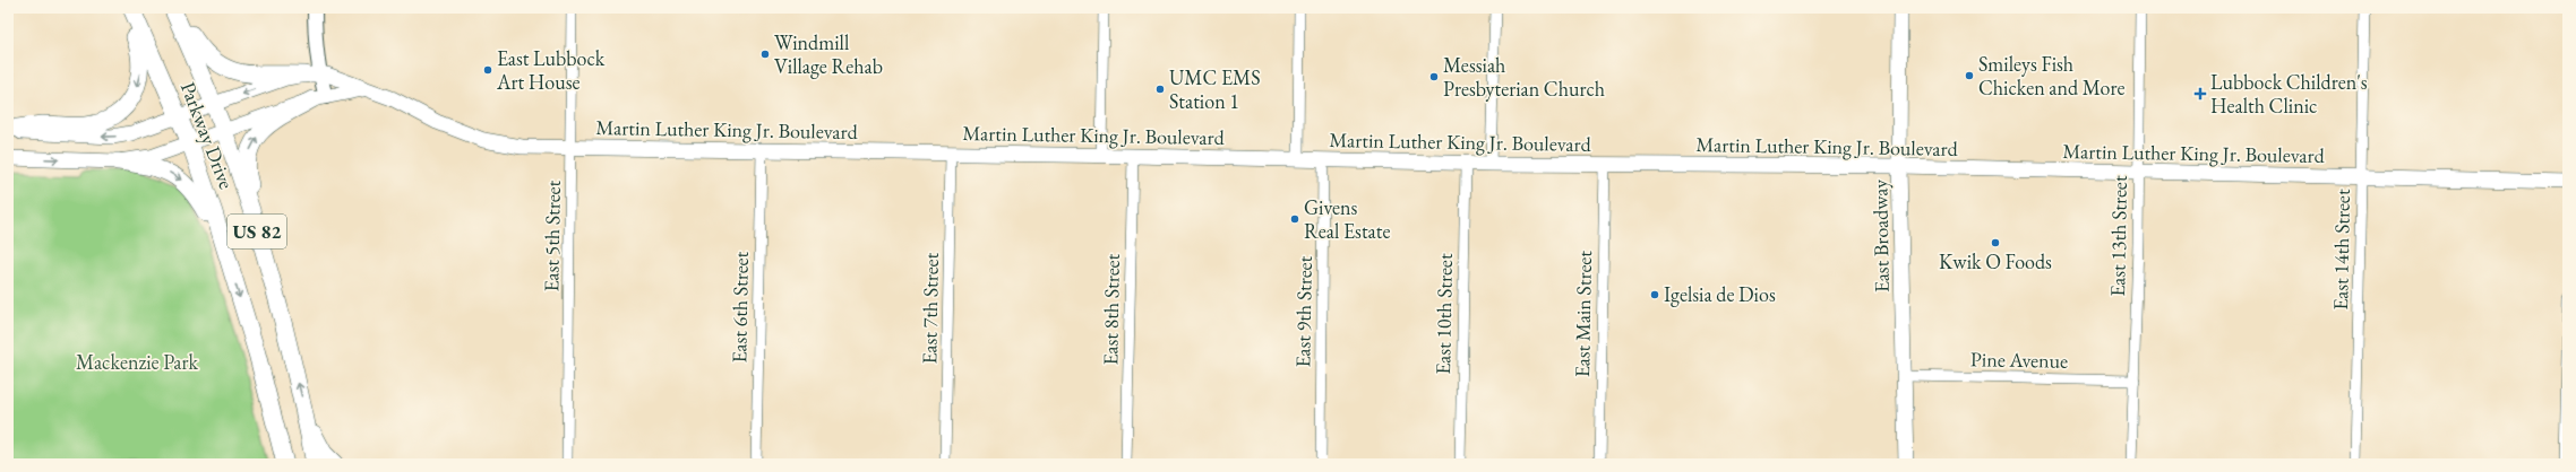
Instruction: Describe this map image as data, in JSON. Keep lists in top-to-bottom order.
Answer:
{
  "streets": {
    "highway": ["Parkway Drive", "US 82"],
    "main road": ["Martin Luther King Jr. Boulevard", "East Broadway"],
    "street": [
      "East 5th Street",
      "East 13th Street",
      "East 14th Street",
      "East 6th Street",
      "East 7th Street",
      "East 8th Street",
      "East 9th Street",
      "East 10th Street",
      "East Main Street",
      "Pine Avenue"
    ]
  },
  "crossings": [
    ["Martin Luther King Jr. Boulevard", "Parkway Drive"],
    ["Martin Luther King Jr. Boulevard", "East 5th Street"],
    ["Martin Luther King Jr. Boulevard", "East Broadway"],
    ["Martin Luther King Jr. Boulevard", "East 13th Street"],
    ["Martin Luther King Jr. Boulevard", "East 14th Street"],
    ["Martin Luther King Jr. Boulevard", "East 6th Street"],
    ["Martin Luther King Jr. Boulevard", "East 7th Street"],
    ["Martin Luther King Jr. Boulevard", "East 8th Street"],
    ["Martin Luther King Jr. Boulevard", "East 9th Street"],
    ["Martin Luther King Jr. Boulevard", "East 10th Street"],
    ["Martin Luther King Jr. Boulevard", "East Main Street"],
    ["East Broadway", "Pine Avenue"],
    ["East 13th Street", "Pine Avenue"]
  ],
  "parks": ["Mackenzie Park"],
  "places": {
    "other": [
      "Windmill Village Rehab",
      "East Lubbock Art House",
      "Smileys Fish Chicken and More",
      "Messiah Presbyterian Church",
      "UMC EMS Station 1",
      "Givens Real Estate",
      "Kwik O Foods",
      "Igelsia de Dios"
    ],
    "health": ["Lubbock Children's Health Clinic"]
  }
}
